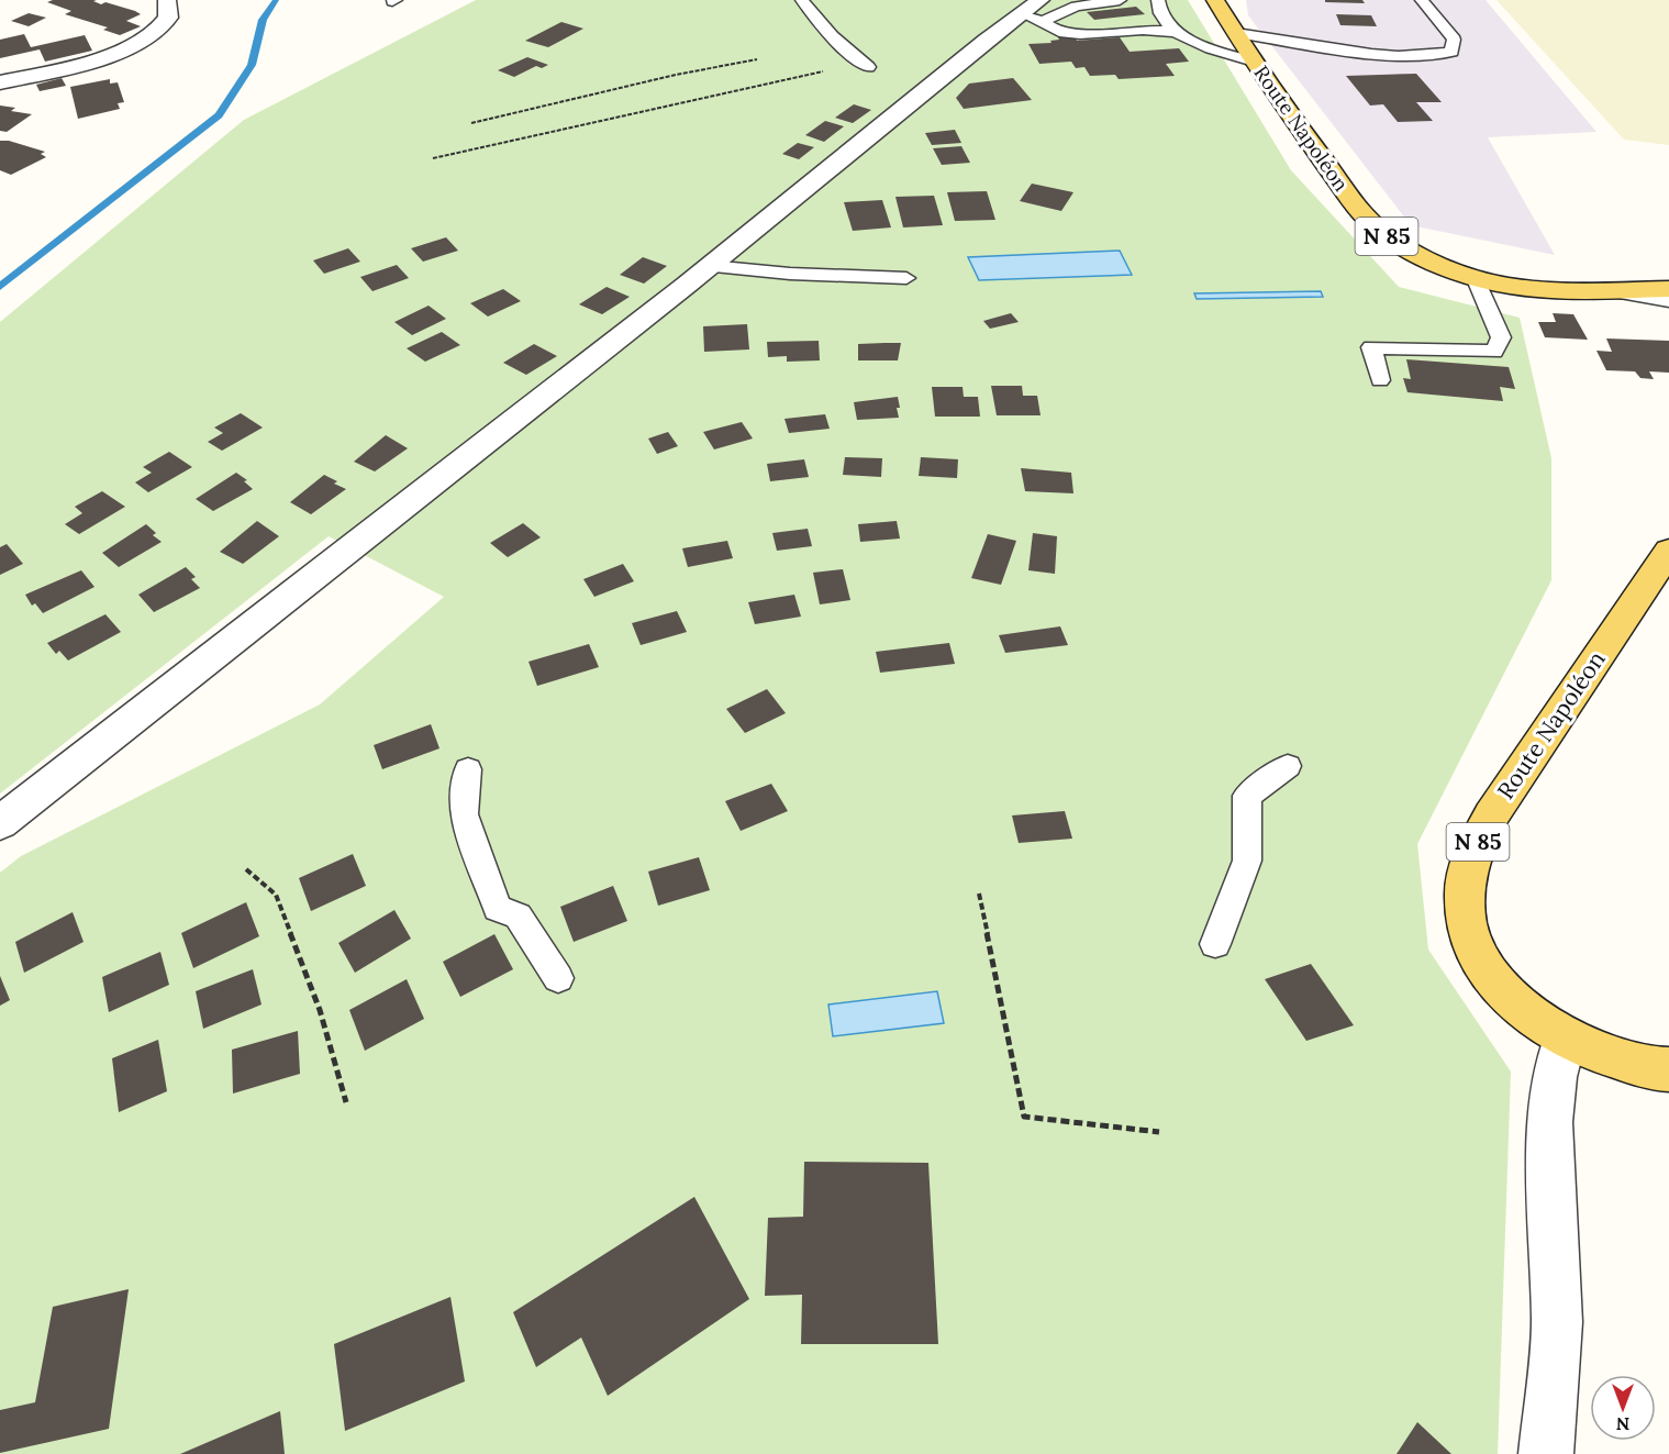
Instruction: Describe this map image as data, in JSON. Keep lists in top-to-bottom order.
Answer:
{
  "streets": {
    "main road": ["Route Napoléon", "N 85"]
  },
  "north": "bottom"
}
